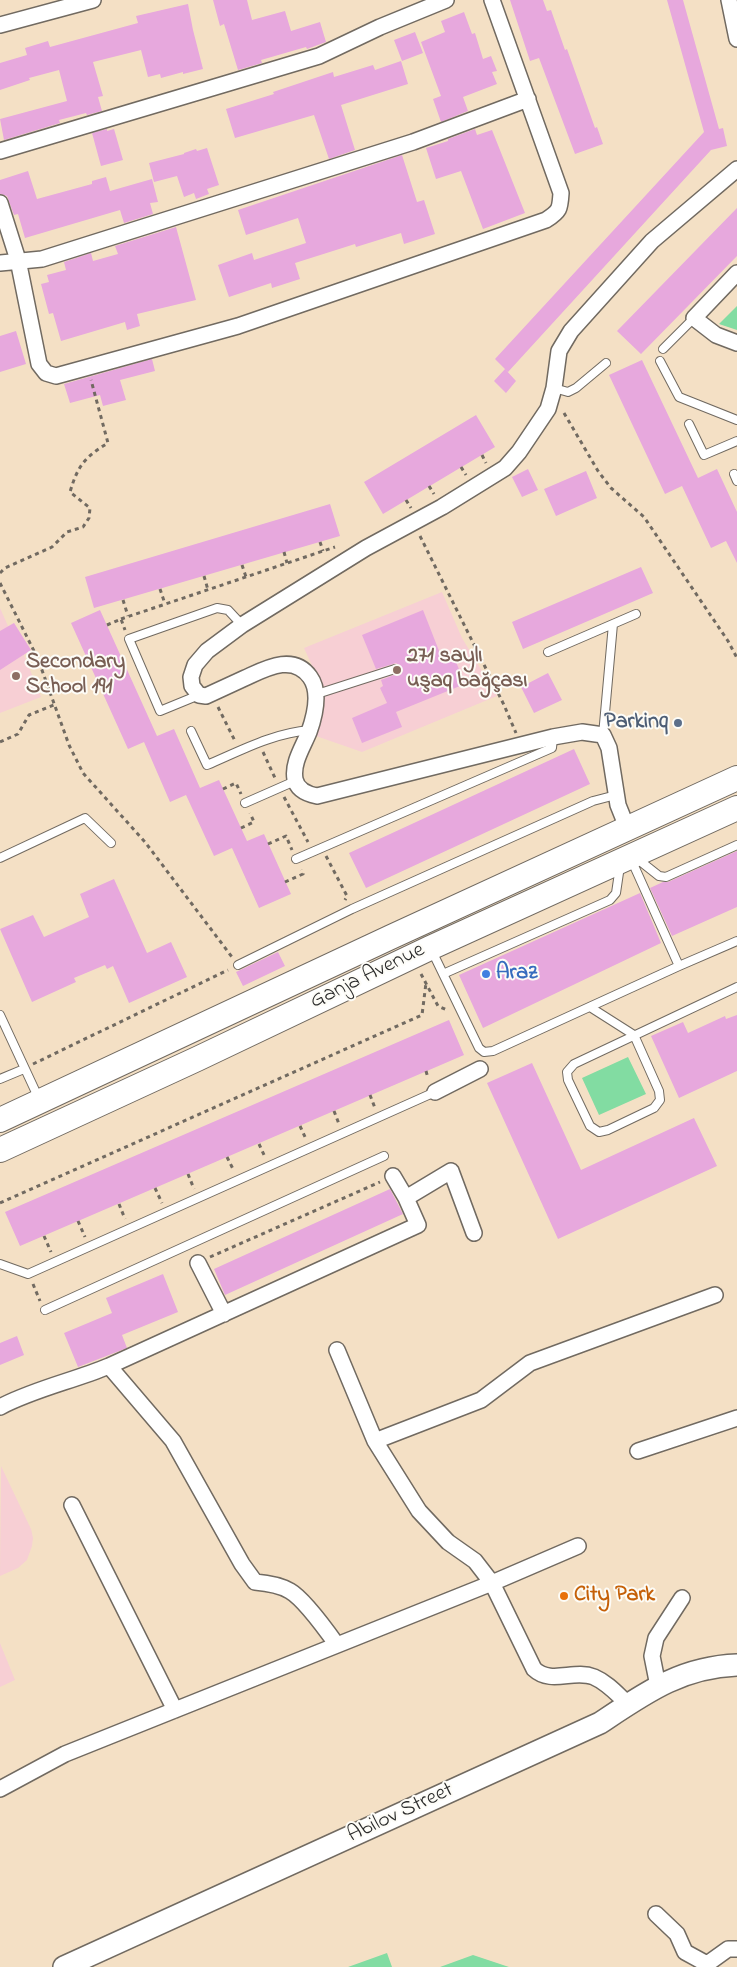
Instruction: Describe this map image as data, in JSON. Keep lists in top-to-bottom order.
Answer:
{
  "streets": {
    "main road": ["Ganja Avenue", "Abilov Street"]
  },
  "places": [
    "271 saylı uşaq bağçası",
    "Secondary School 191",
    "Parkinq",
    "Araz",
    "City Park"
  ]
}
